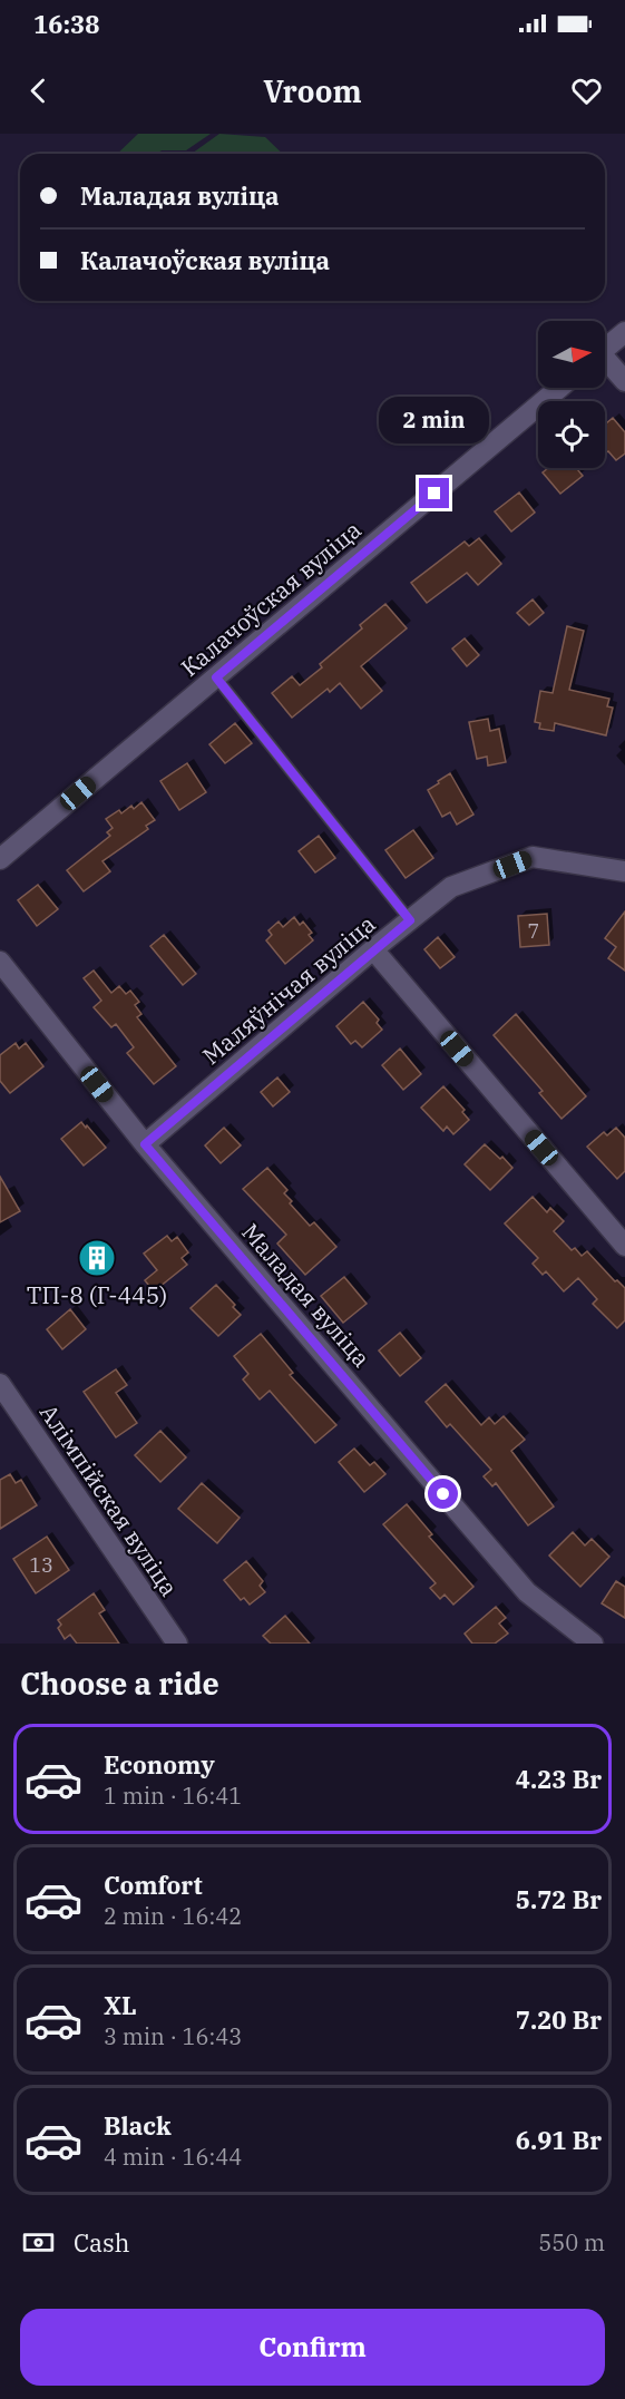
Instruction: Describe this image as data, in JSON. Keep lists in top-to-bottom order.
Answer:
{
  "streets": {
    "street": [
      "Калачоўская вуліца",
      "Маляўнічая вуліца",
      "Маладая вуліца",
      "Алімпійская вуліца"
    ]
  },
  "crossings": [
    ["Маляўнічая вуліца", "Маладая вуліца"]
  ],
  "places": {
    "building": ["ТП-8 (Г-445)"]
  },
  "house_numbers": ["7", "13"],
  "north": "right",
  "page": {
    "status": "16:38",
    "header": "Vroom",
    "banner": ["Маладая вуліца", "Калачоўская вуліца"],
    "bubble": "2 min",
    "heading": "Choose a ride",
    "list": [
      {
        "name": "Economy",
        "note": "1 min · 16:41",
        "value": "4.23 Br"
      },
      {
        "name": "Comfort",
        "note": "2 min · 16:42",
        "value": "5.72 Br"
      },
      {
        "name": "XL",
        "note": "3 min · 16:43",
        "value": "7.20 Br"
      },
      {
        "name": "Black",
        "note": "4 min · 16:44",
        "value": "6.91 Br"
      }
    ],
    "pay": ["Cash", "550 m"],
    "buttons": "Confirm"
  }
}
